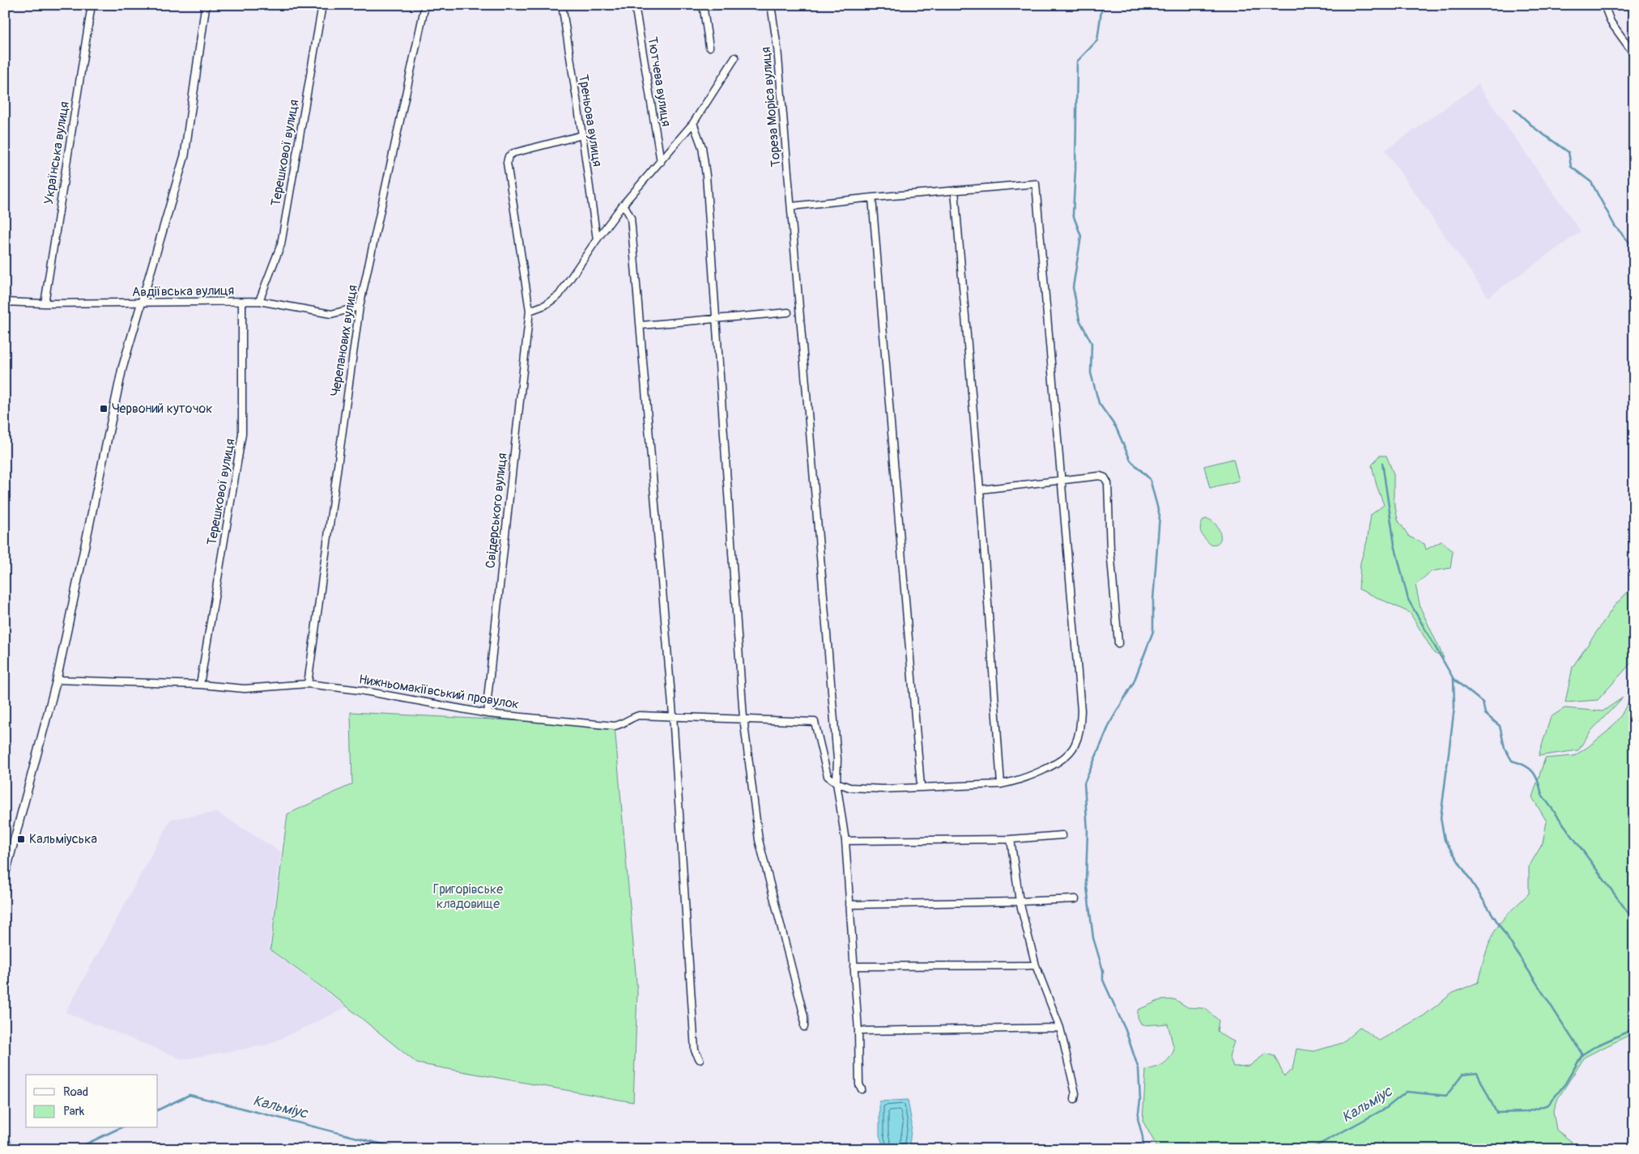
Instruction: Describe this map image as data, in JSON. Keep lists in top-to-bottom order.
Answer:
{
  "streets": {
    "street": [
      "Тютчева вулиця",
      "Тореза Моріса вулиця",
      "Треньова вулиця",
      "Українська вулиця",
      "Терешкової вулиця",
      "Авдіївська вулиця",
      "Черепанових вулиця",
      "Свiдерського вулиця",
      "Нижньомакіївський провулок"
    ]
  },
  "crossings": [
    ["Тореза Моріса вулиця", "Нижньомакіївський провулок"],
    ["Треньова вулиця", "Свiдерського вулиця"],
    ["Українська вулиця", "Авдіївська вулиця"],
    ["Терешкової вулиця", "Авдіївська вулиця"],
    ["Терешкової вулиця", "Нижньомакіївський провулок"],
    ["Авдіївська вулиця", "Черепанових вулиця"],
    ["Черепанових вулиця", "Нижньомакіївський провулок"],
    ["Свiдерського вулиця", "Нижньомакіївський провулок"]
  ],
  "water": ["Кальміус"],
  "parks": ["Григорівське кладовище"],
  "places": {
    "transit": ["Червоний куточок", "Кальміуська"]
  },
  "legend": ["Road", "Park"]
}
